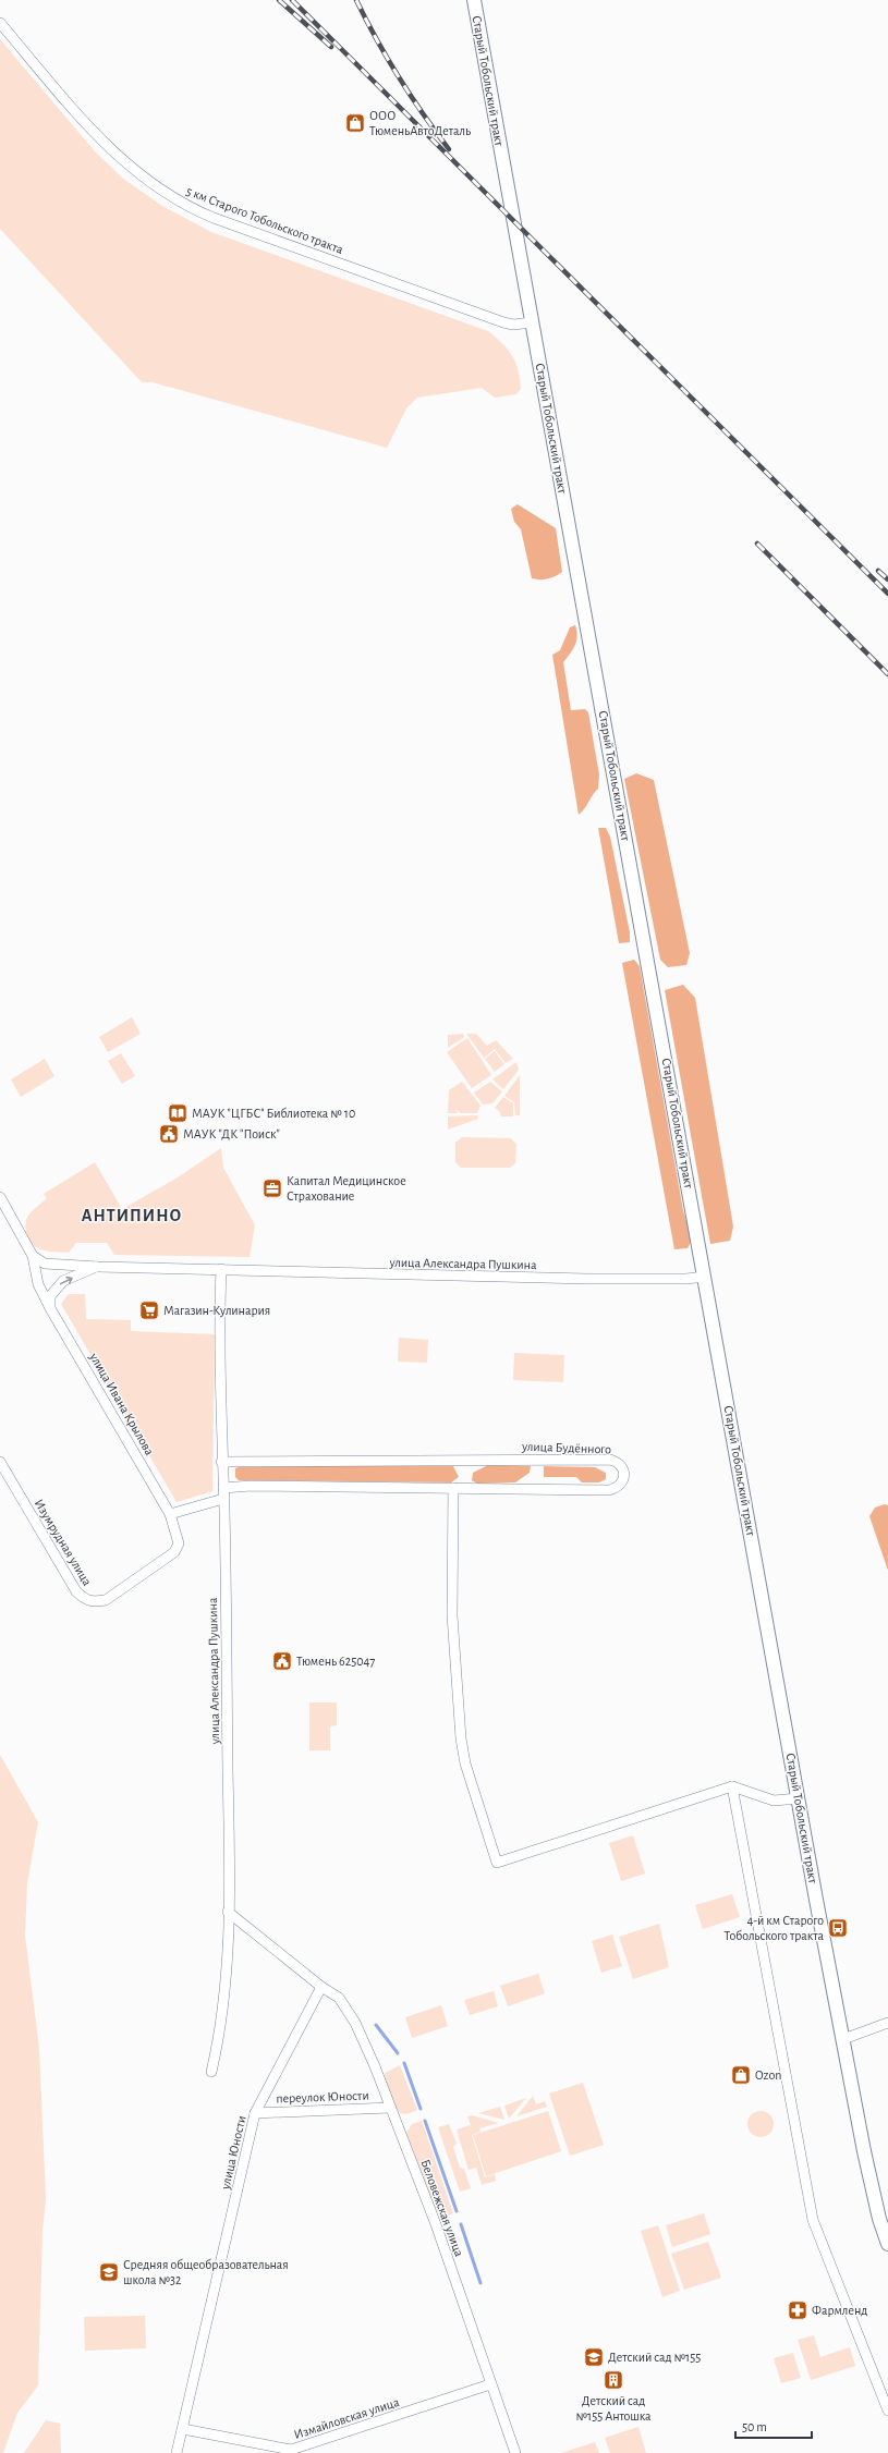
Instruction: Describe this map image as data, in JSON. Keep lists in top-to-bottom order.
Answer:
{
  "streets": {
    "street": [
      "Старый Тобольский тракт",
      "5 км Старого Тобольского тракта",
      "улица Александра Пушкина",
      "улица Ивана Крылова",
      "улица Будённого",
      "Изумрудная улица",
      "переулок Юности",
      "улица Юности",
      "Беловежская улица",
      "Измайловская улица"
    ]
  },
  "crossings": [
    ["Старый Тобольский тракт", "5 км Старого Тобольского тракта"],
    ["Старый Тобольский тракт", "улица Александра Пушкина"],
    ["улица Александра Пушкина", "улица Ивана Крылова"],
    ["улица Александра Пушкина", "улица Будённого"],
    ["улица Ивана Крылова", "Изумрудная улица"],
    ["переулок Юности", "улица Юности"],
    ["переулок Юности", "Беловежская улица"],
    ["улица Юности", "Беловежская улица"],
    ["улица Юности", "Измайловская улица"],
    ["Беловежская улица", "Измайловская улица"]
  ],
  "districts": ["АНТИПИНО"],
  "places": {
    "shop": ["ООО ТюменьАвтоДеталь", "Ozon"],
    "library": ["МАУК \"ЦГБС\" Библиотека № 10"],
    "public building": ["МАУК \"ДК \"Поиск\"", "Тюмень 625047"],
    "office": ["Капитал Медицинское Страхование"],
    "supermarket": ["Магазин-Кулинария"],
    "bus stop": ["4-й км Старого Тобольского тракта"],
    "school or university": ["Средняя общеобразовательная школа №32", "Детский сад №155"],
    "pharmacy": ["Фармленд"],
    "building": ["Детский сад №155 Антошка"]
  },
  "scale_bar": "50 m"
}
